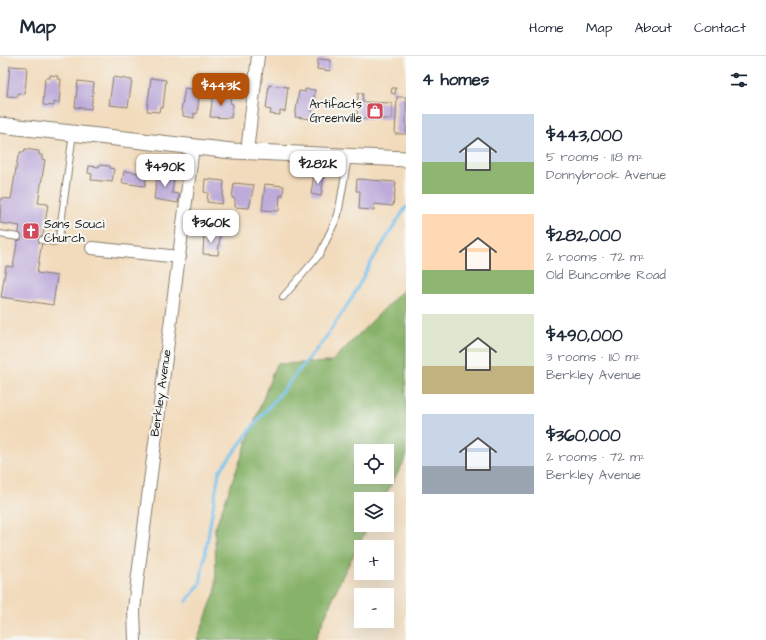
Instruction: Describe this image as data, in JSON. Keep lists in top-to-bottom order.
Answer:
{
  "streets": {
    "street": ["Berkley Avenue"]
  },
  "places": {
    "shop": ["Artifacts Greenville"],
    "church": ["Sans Souci Church"]
  },
  "page": {
    "header": "Map",
    "nav": [
      "Home",
      "Map",
      "About",
      "Contact"
    ],
    "heading": "4 homes",
    "price": [
      "$443K",
      "$282K",
      "$490K",
      "$360K"
    ],
    "list": [
      {
        "name": "$443,000",
        "note": "5 rooms · 118 m² · Donnybrook Avenue"
      },
      {
        "name": "$282,000",
        "note": "2 rooms · 72 m² · Old Buncombe Road"
      },
      {
        "name": "$490,000",
        "note": "3 rooms · 110 m² · Berkley Avenue"
      },
      {
        "name": "$360,000",
        "note": "2 rooms · 72 m² · Berkley Avenue"
      }
    ],
    "map_buttons": ["+", "−"]
  }
}
